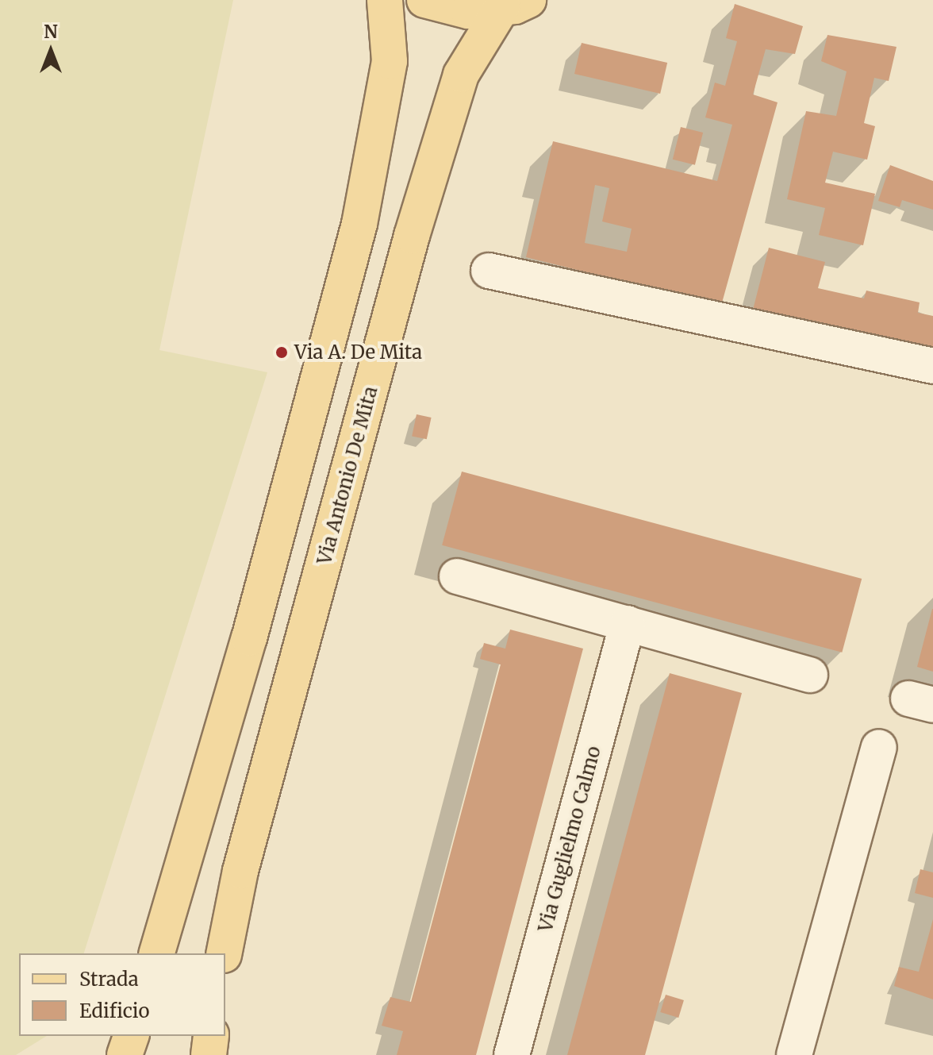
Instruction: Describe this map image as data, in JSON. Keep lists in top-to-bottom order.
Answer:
{
  "streets": {
    "main road": ["Via Antonio De Mita"],
    "street": ["Via Guglielmo Calmo"]
  },
  "places": ["Via A. De Mita"],
  "legend": ["Strada", "Edificio"],
  "north": "top"
}
